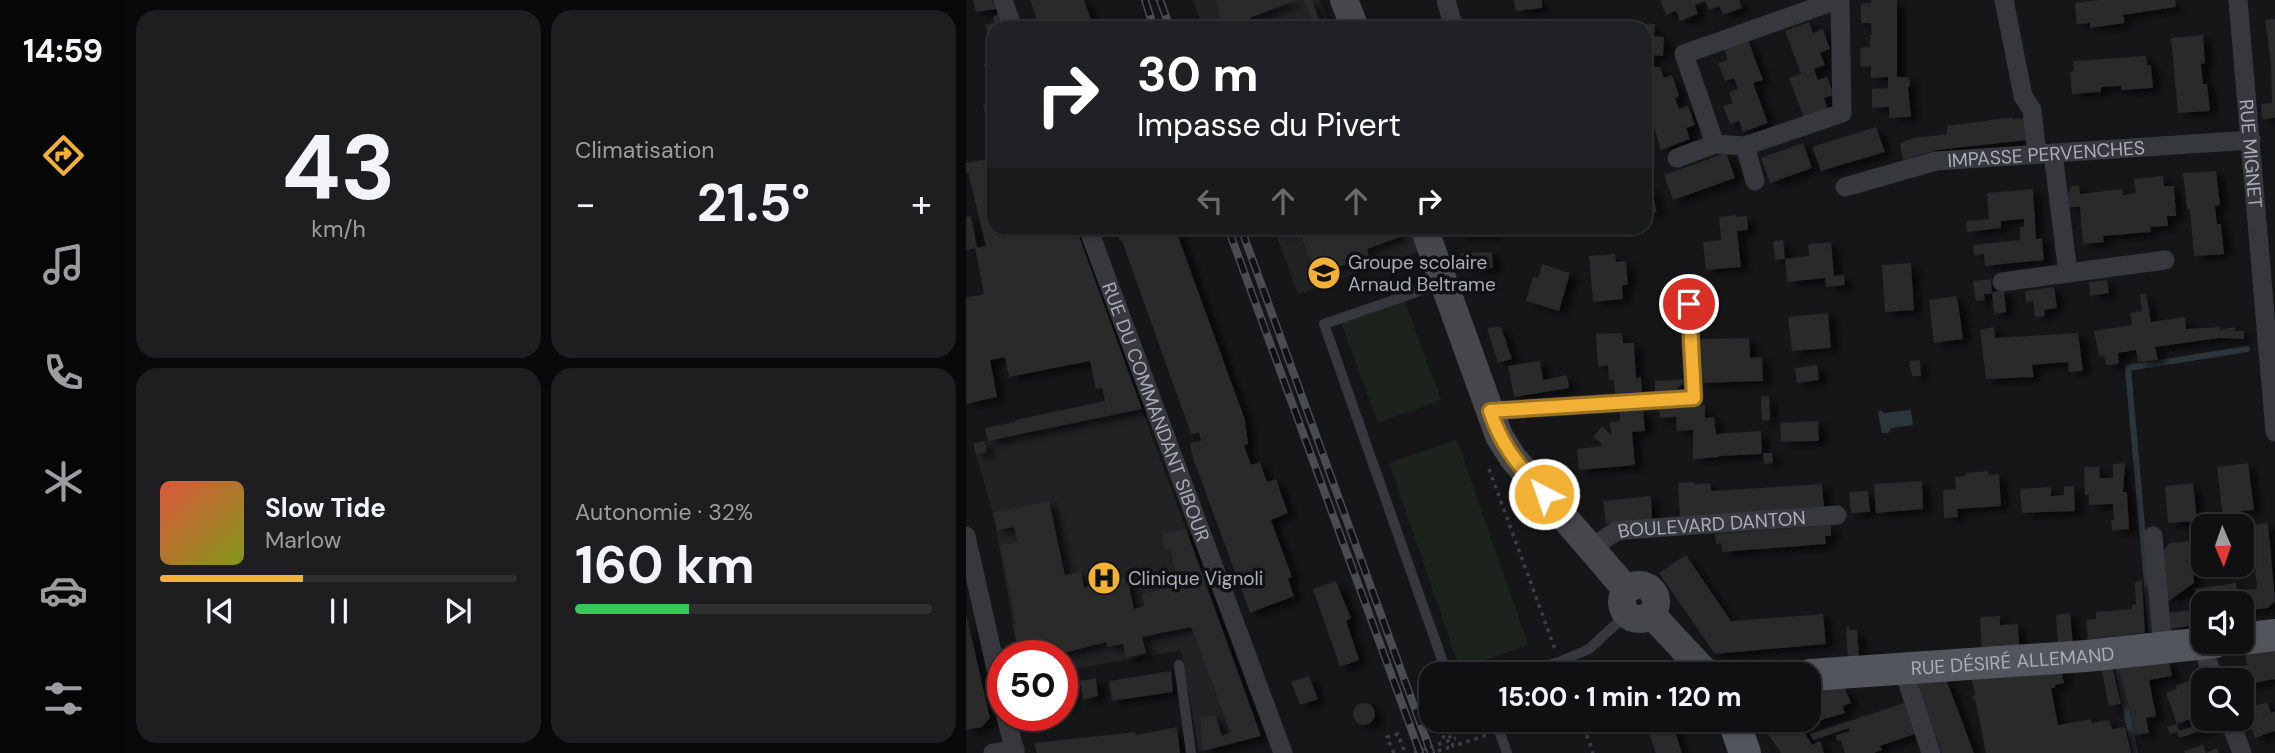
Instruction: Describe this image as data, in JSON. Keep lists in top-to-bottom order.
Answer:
{
  "streets": {
    "main road": ["BOULEVARD DANTON", "RUE DÉSIRÉ ALLEMAND"],
    "street": ["RUE MIGNET", "IMPASSE PERVENCHES", "RUE DU COMMANDANT SIBOUR"]
  },
  "crossings": [
    ["RUE MIGNET", "IMPASSE PERVENCHES"]
  ],
  "places": {
    "school or university": ["Groupe scolaire Arnaud Beltrame"],
    "hospital": ["Clinique Vignoli"]
  },
  "north": "bottom",
  "page": {
    "tabs": "14:59",
    "tile": [
      ["43", "km/h"],
      "Climatisation",
      ["Autonomie · 32%", "160 km"]
    ],
    "turn": ["30 m", "Impasse du Pivert"],
    "heat": ["−", "21.5°", "+"],
    "song": ["Slow Tide", "Marlow"],
    "limit": "50",
    "trip": "15:00 · 1 min · 120 m"
  }
}
